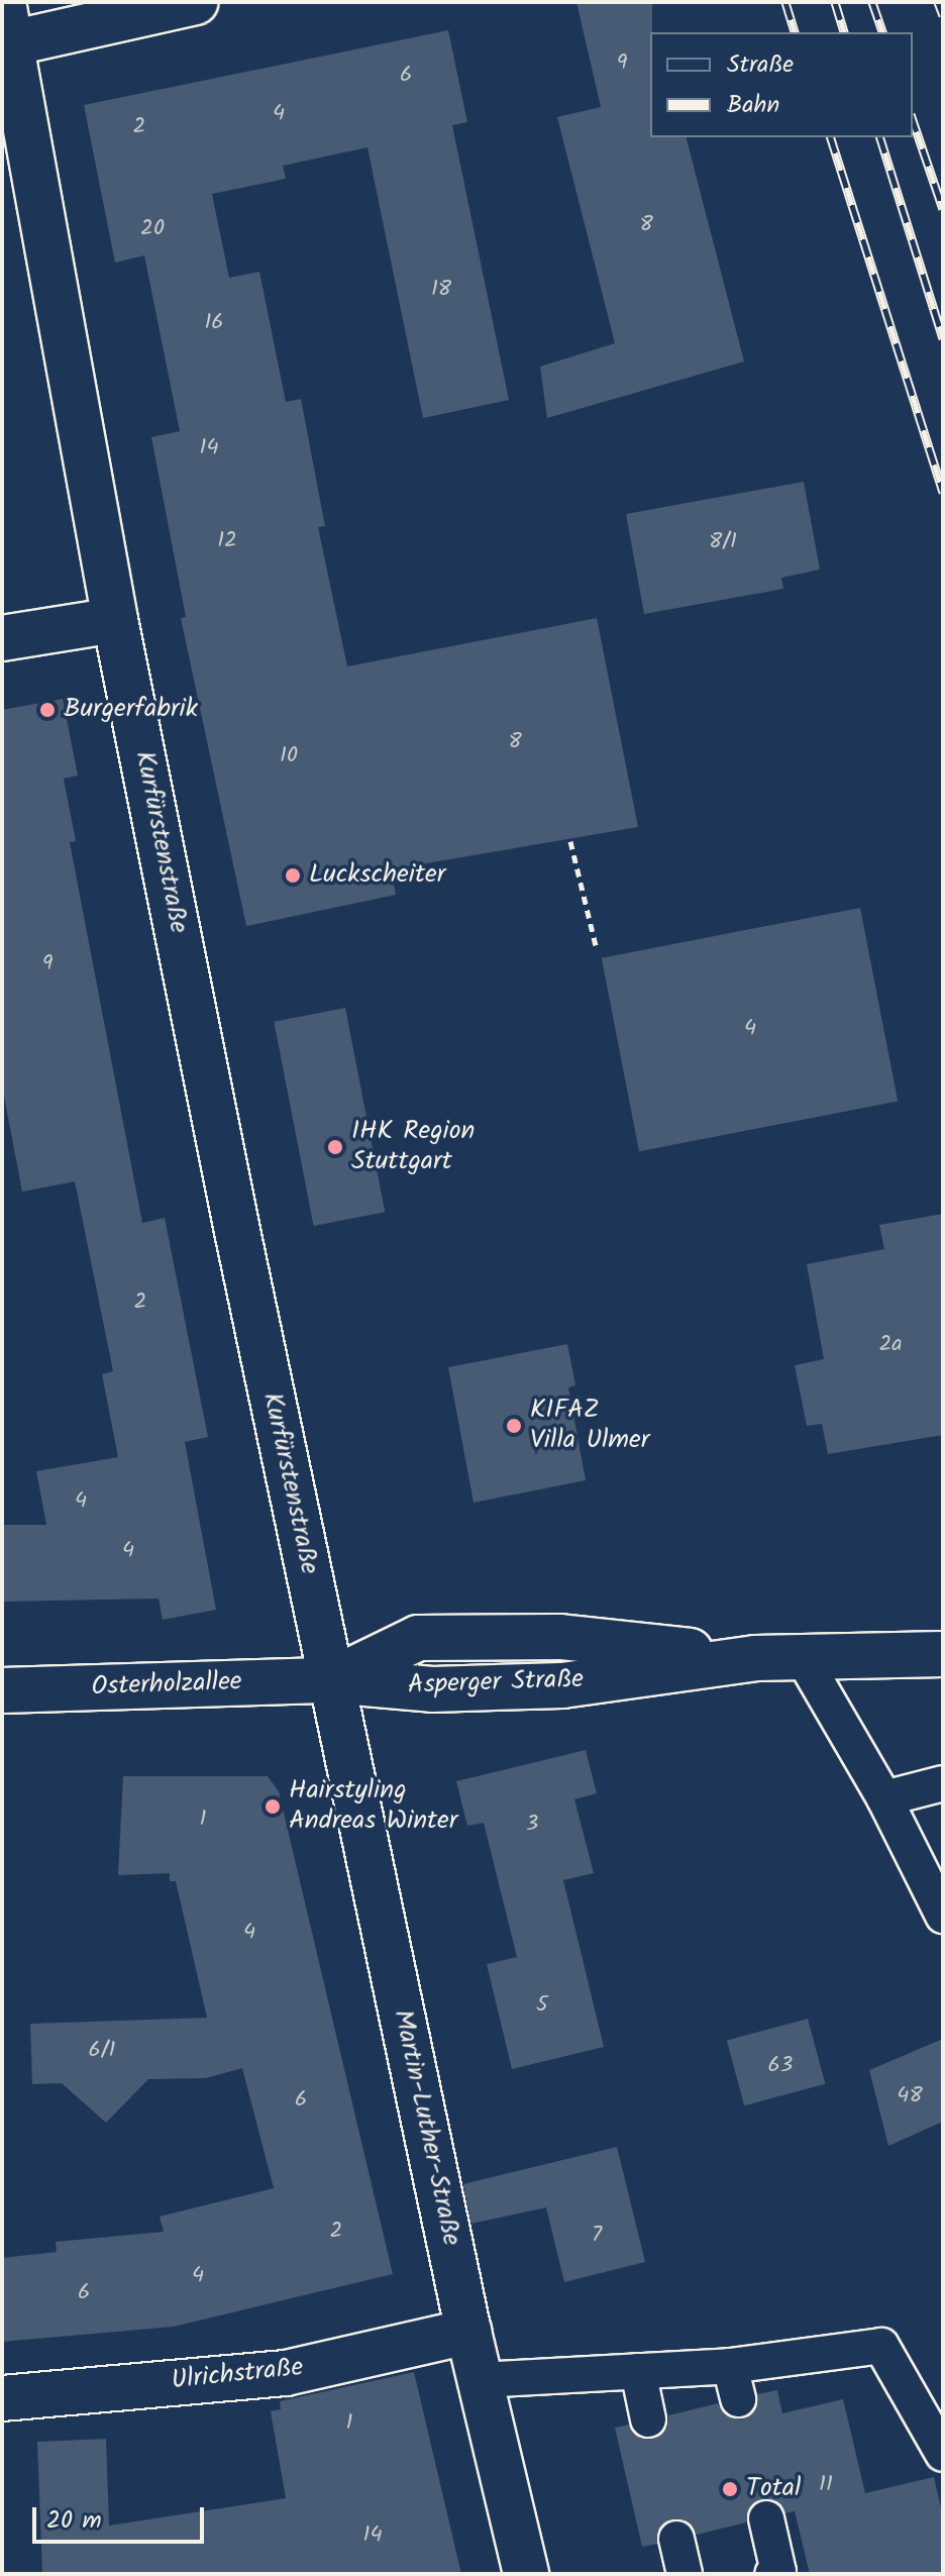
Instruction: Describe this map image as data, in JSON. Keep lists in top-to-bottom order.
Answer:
{
  "streets": {
    "street": [
      "Kurfürstenstraße",
      "Asperger Straße",
      "Osterholzallee",
      "Martin-Luther-Straße",
      "Ulrichstraße"
    ]
  },
  "crossings": [
    ["Kurfürstenstraße", "Asperger Straße"],
    ["Kurfürstenstraße", "Osterholzallee"],
    ["Kurfürstenstraße", "Martin-Luther-Straße"],
    ["Asperger Straße", "Osterholzallee"],
    ["Asperger Straße", "Martin-Luther-Straße"],
    ["Osterholzallee", "Martin-Luther-Straße"],
    ["Martin-Luther-Straße", "Ulrichstraße"]
  ],
  "places": [
    "Burgerfabrik",
    "Luckscheiter",
    "IHK Region Stuttgart",
    "KIFAZ Villa Ulmer",
    "Hairstyling Andreas Winter",
    "Total"
  ],
  "house_numbers": [
    "9",
    "6",
    "4",
    "2",
    "8",
    "20",
    "18",
    "16",
    "14",
    "12",
    "8/1",
    "8",
    "10",
    "9",
    "4",
    "2",
    "2a",
    "4",
    "4",
    "1",
    "3",
    "4",
    "5",
    "6/1",
    "63",
    "48",
    "6",
    "2",
    "7",
    "4",
    "6",
    "1",
    "11",
    "14"
  ],
  "legend": ["Straße", "Bahn"],
  "scale_bar": "20 m"
}
